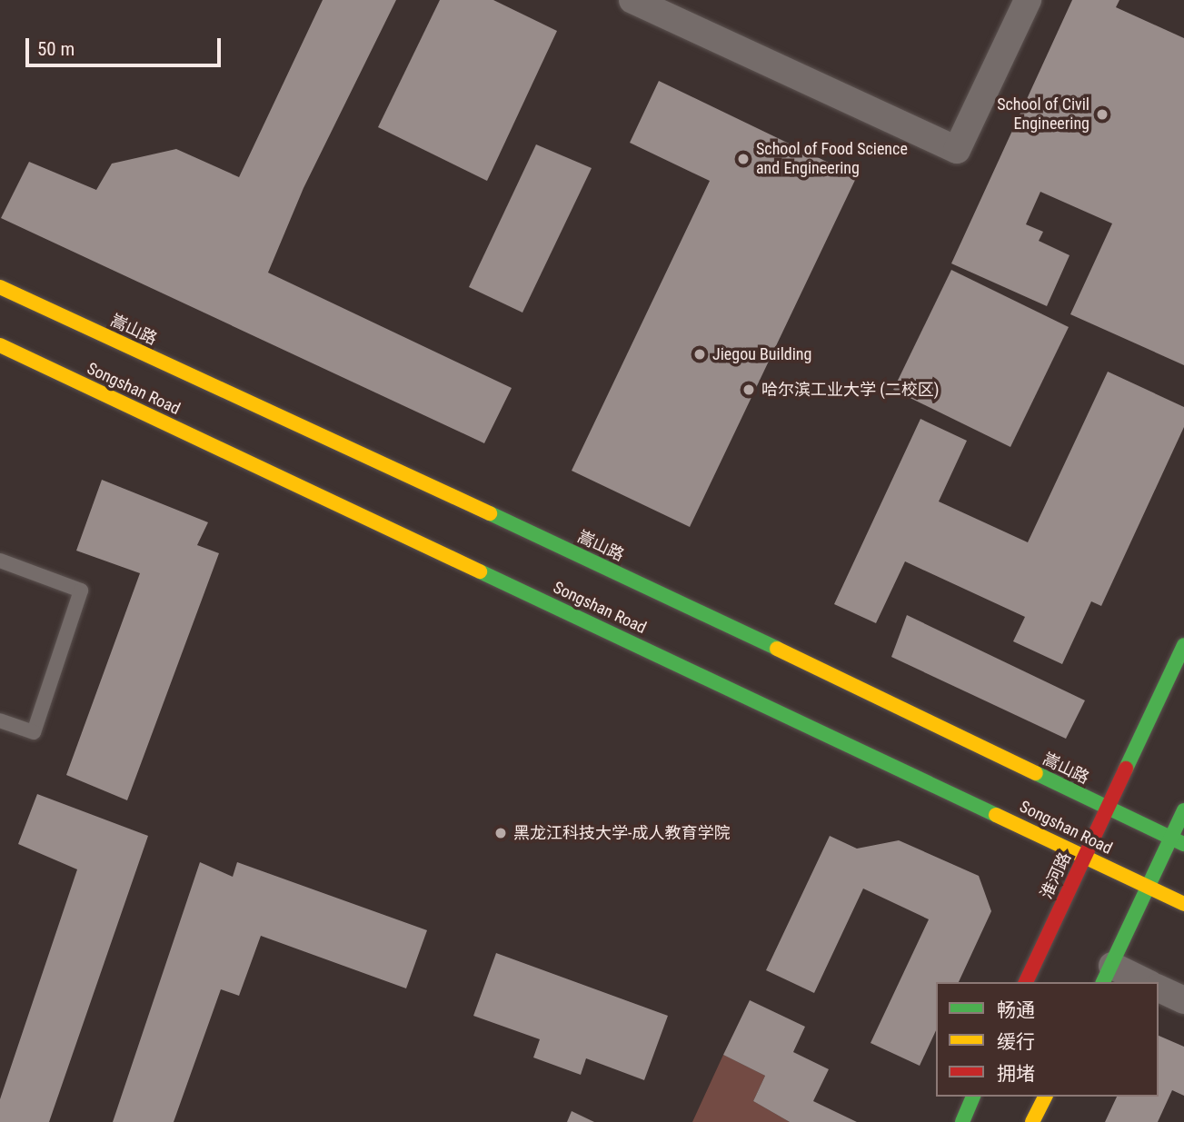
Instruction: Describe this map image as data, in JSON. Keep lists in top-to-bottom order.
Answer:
{
  "streets": {
    "main road": ["嵩山路", "Songshan Road", "淮河路"]
  },
  "crossings": [
    ["嵩山路", "淮河路"],
    ["Songshan Road", "淮河路"]
  ],
  "places": [
    "School of Civil Engineering",
    "School of Food Science and Engineering",
    "Jiegou Building",
    "哈尔滨工业大学 (二校区)",
    "黑龙江科技大学-成人教育学院"
  ],
  "legend": ["畅通", "缓行", "拥堵"],
  "scale_bar": "50 m"
}
